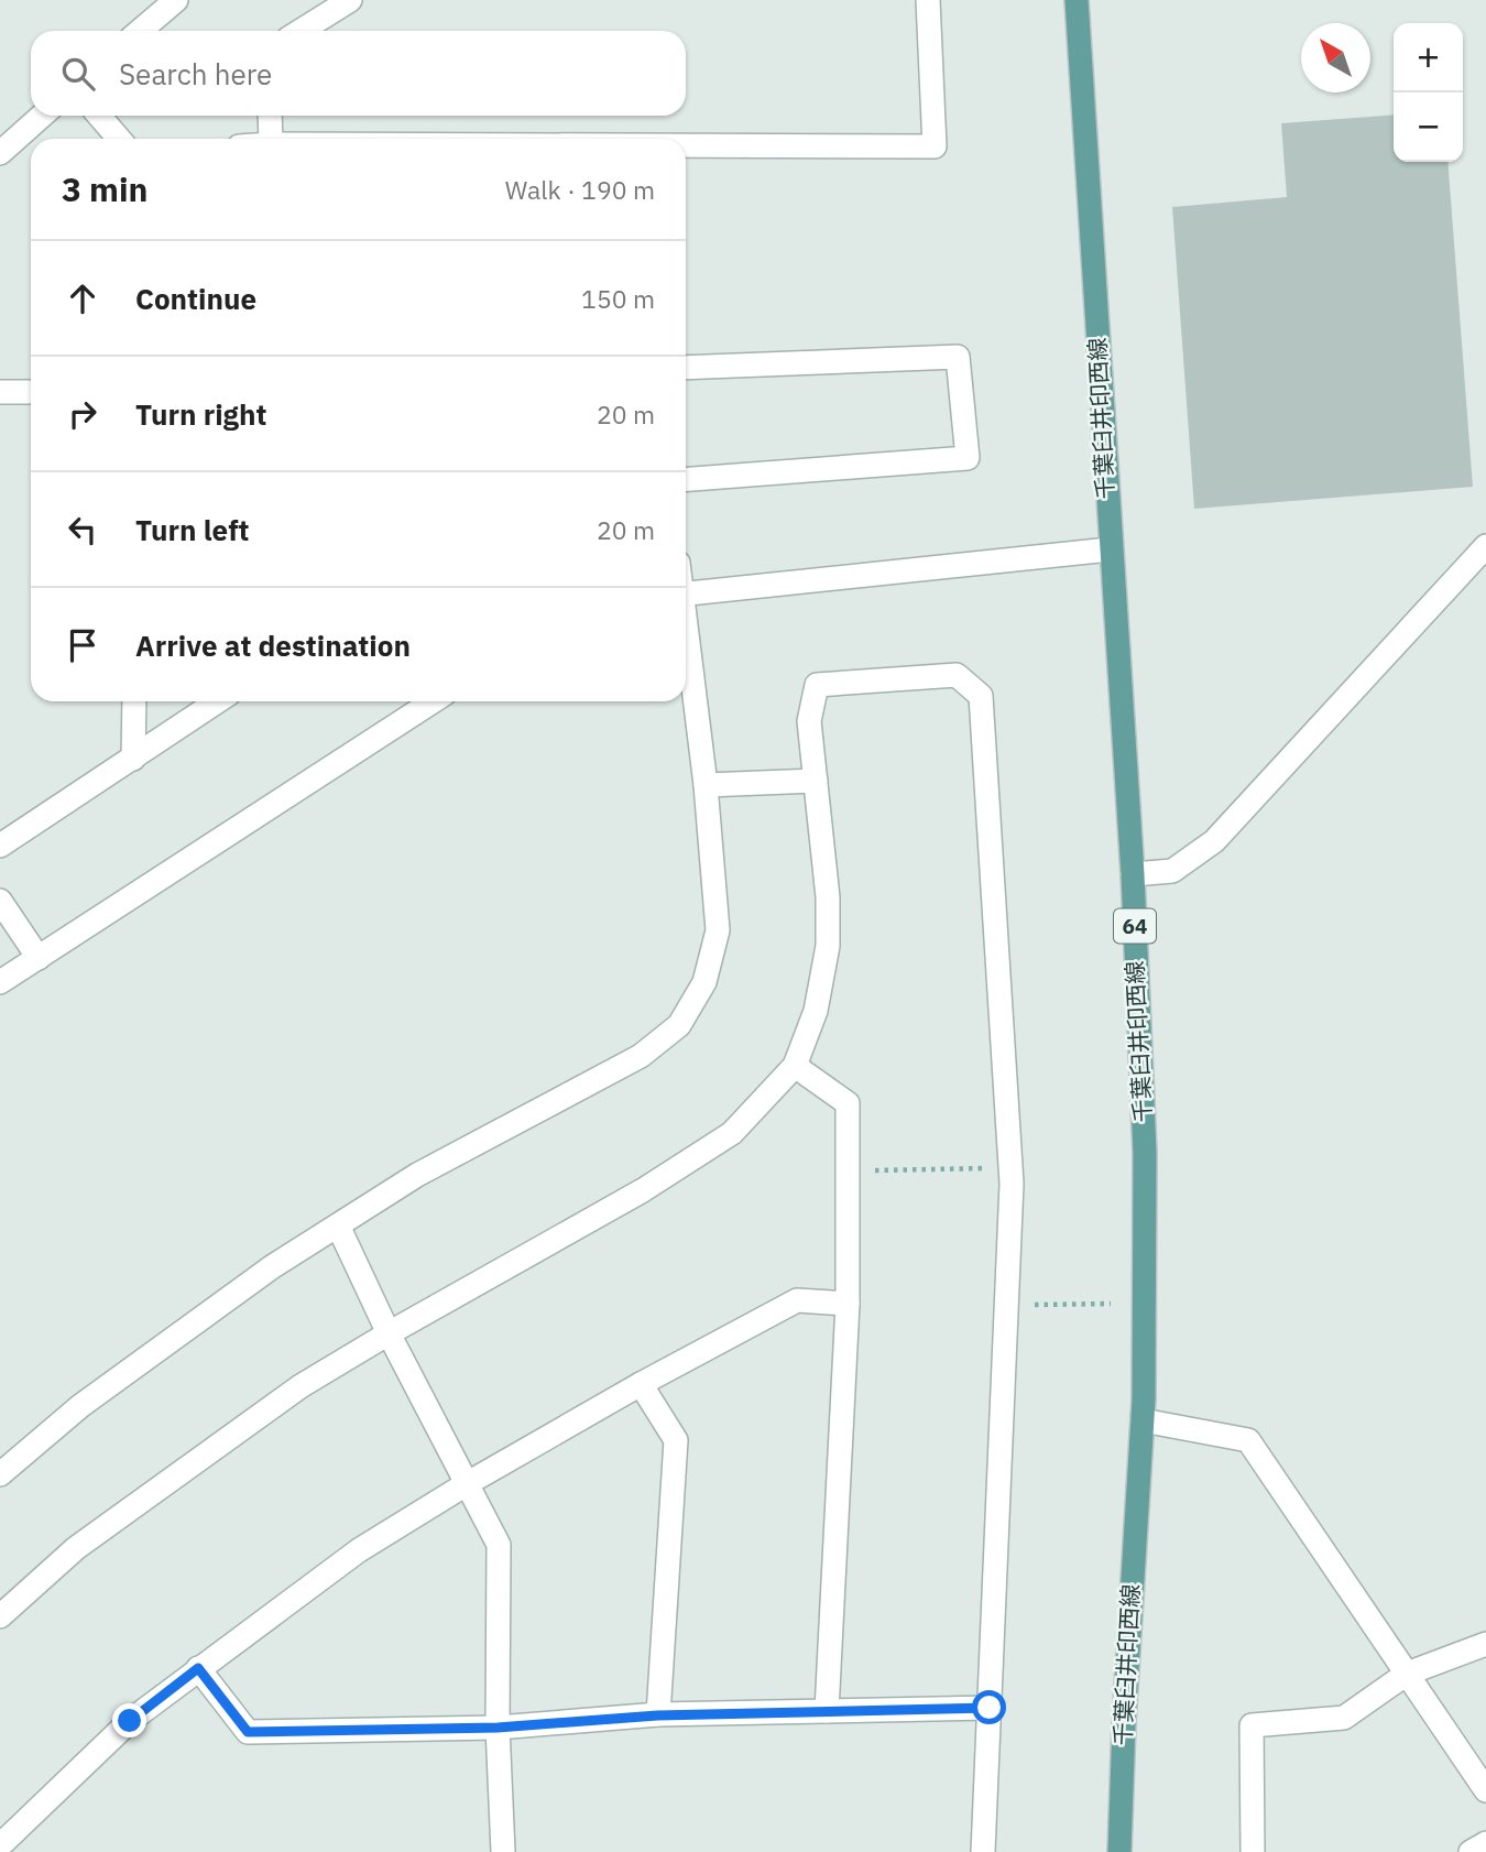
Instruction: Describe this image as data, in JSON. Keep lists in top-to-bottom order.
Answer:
{
  "streets": {
    "main road": ["千葉臼井印西線", "64"]
  },
  "north": "top left",
  "page": {
    "map_buttons": ["+", "−"],
    "search": "Search here",
    "heading": ["3 min", "Walk · 190 m"],
    "list": [
      ["Continue", "150 m"],
      ["Turn right", "20 m"],
      ["Turn left", "20 m"],
      "Arrive at destination"
    ]
  }
}
